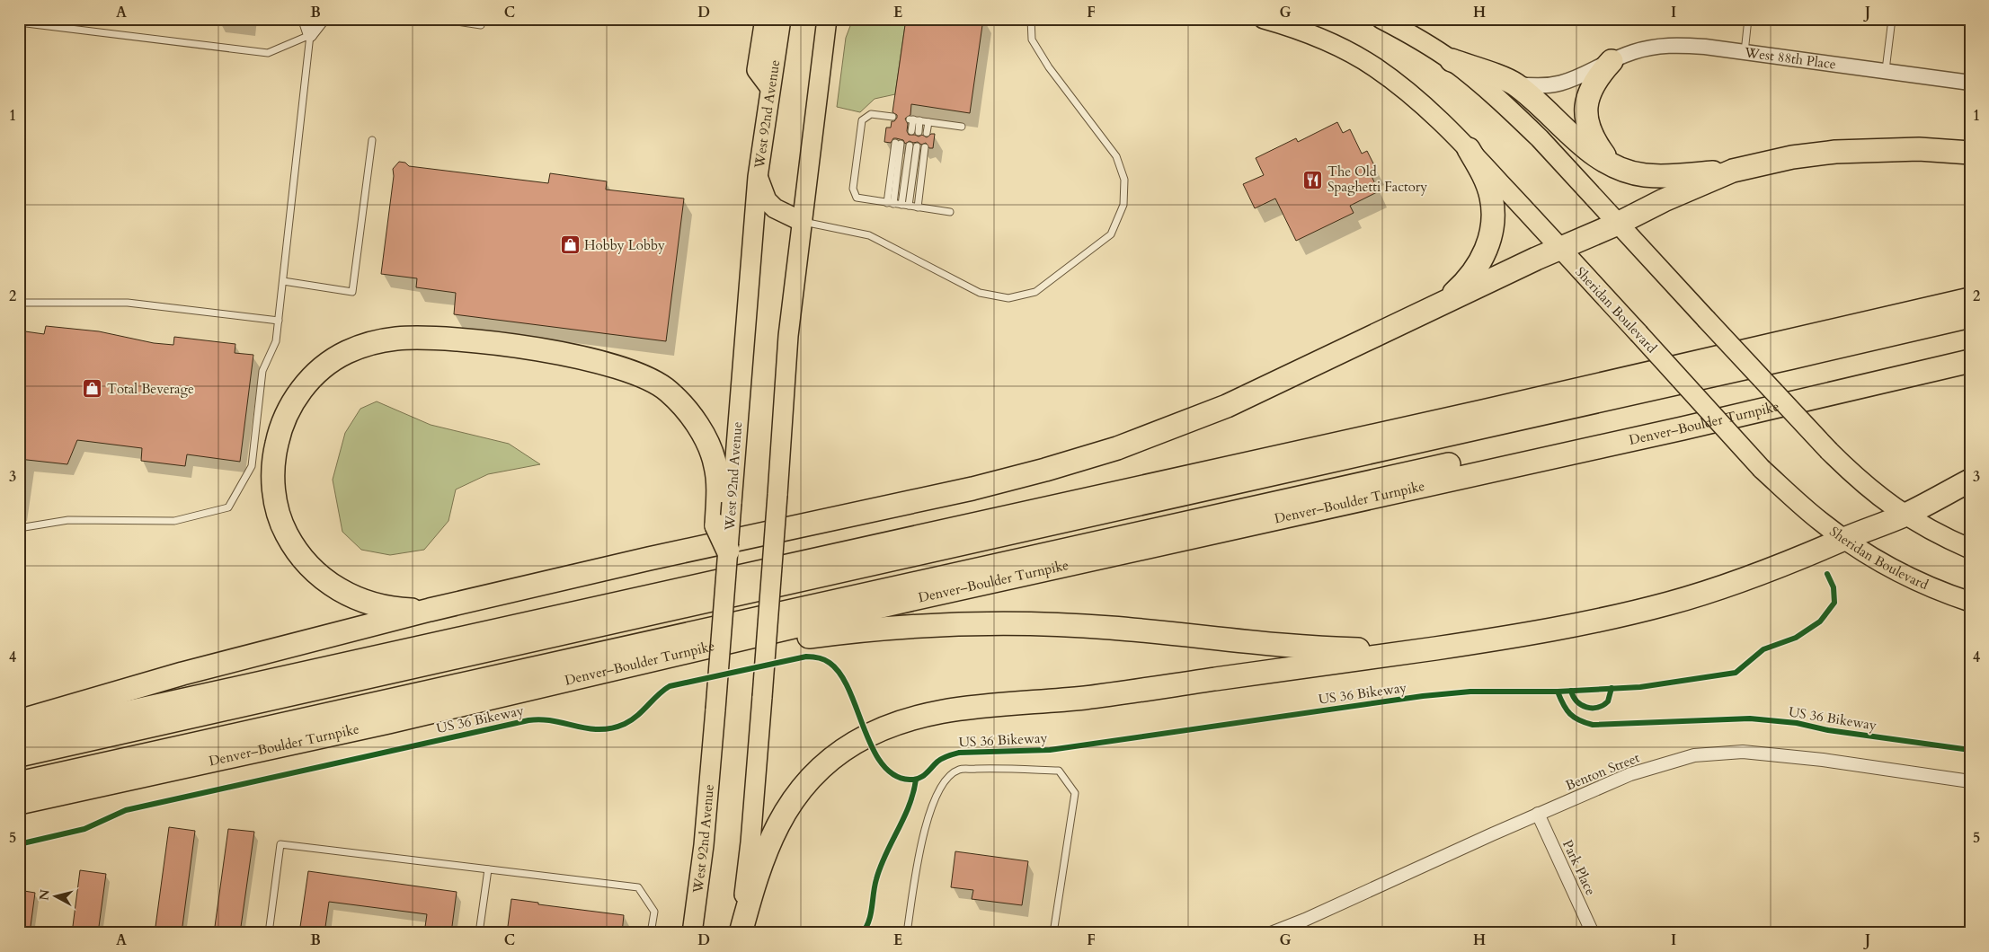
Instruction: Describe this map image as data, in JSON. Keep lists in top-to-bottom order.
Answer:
{
  "streets": {
    "highway": ["Denver–Boulder Turnpike"],
    "main road": ["West 92nd Avenue", "Sheridan Boulevard"],
    "street": ["West 88th Place", "Benton Street", "Park Place"],
    "cycle path": ["US 36 Bikeway"]
  },
  "crossings": [
    ["Benton Street", "Park Place"]
  ],
  "places": {
    "restaurant": ["The Old Spaghetti Factory"],
    "shop": ["Hobby Lobby", "Total Beverage"]
  },
  "north": "left",
  "grid": {
    "columns": [
      "A",
      "B",
      "C",
      "D",
      "E",
      "F",
      "G",
      "H",
      "I",
      "J"
    ],
    "rows": [
      "1",
      "2",
      "3",
      "4",
      "5"
    ]
  }
}
